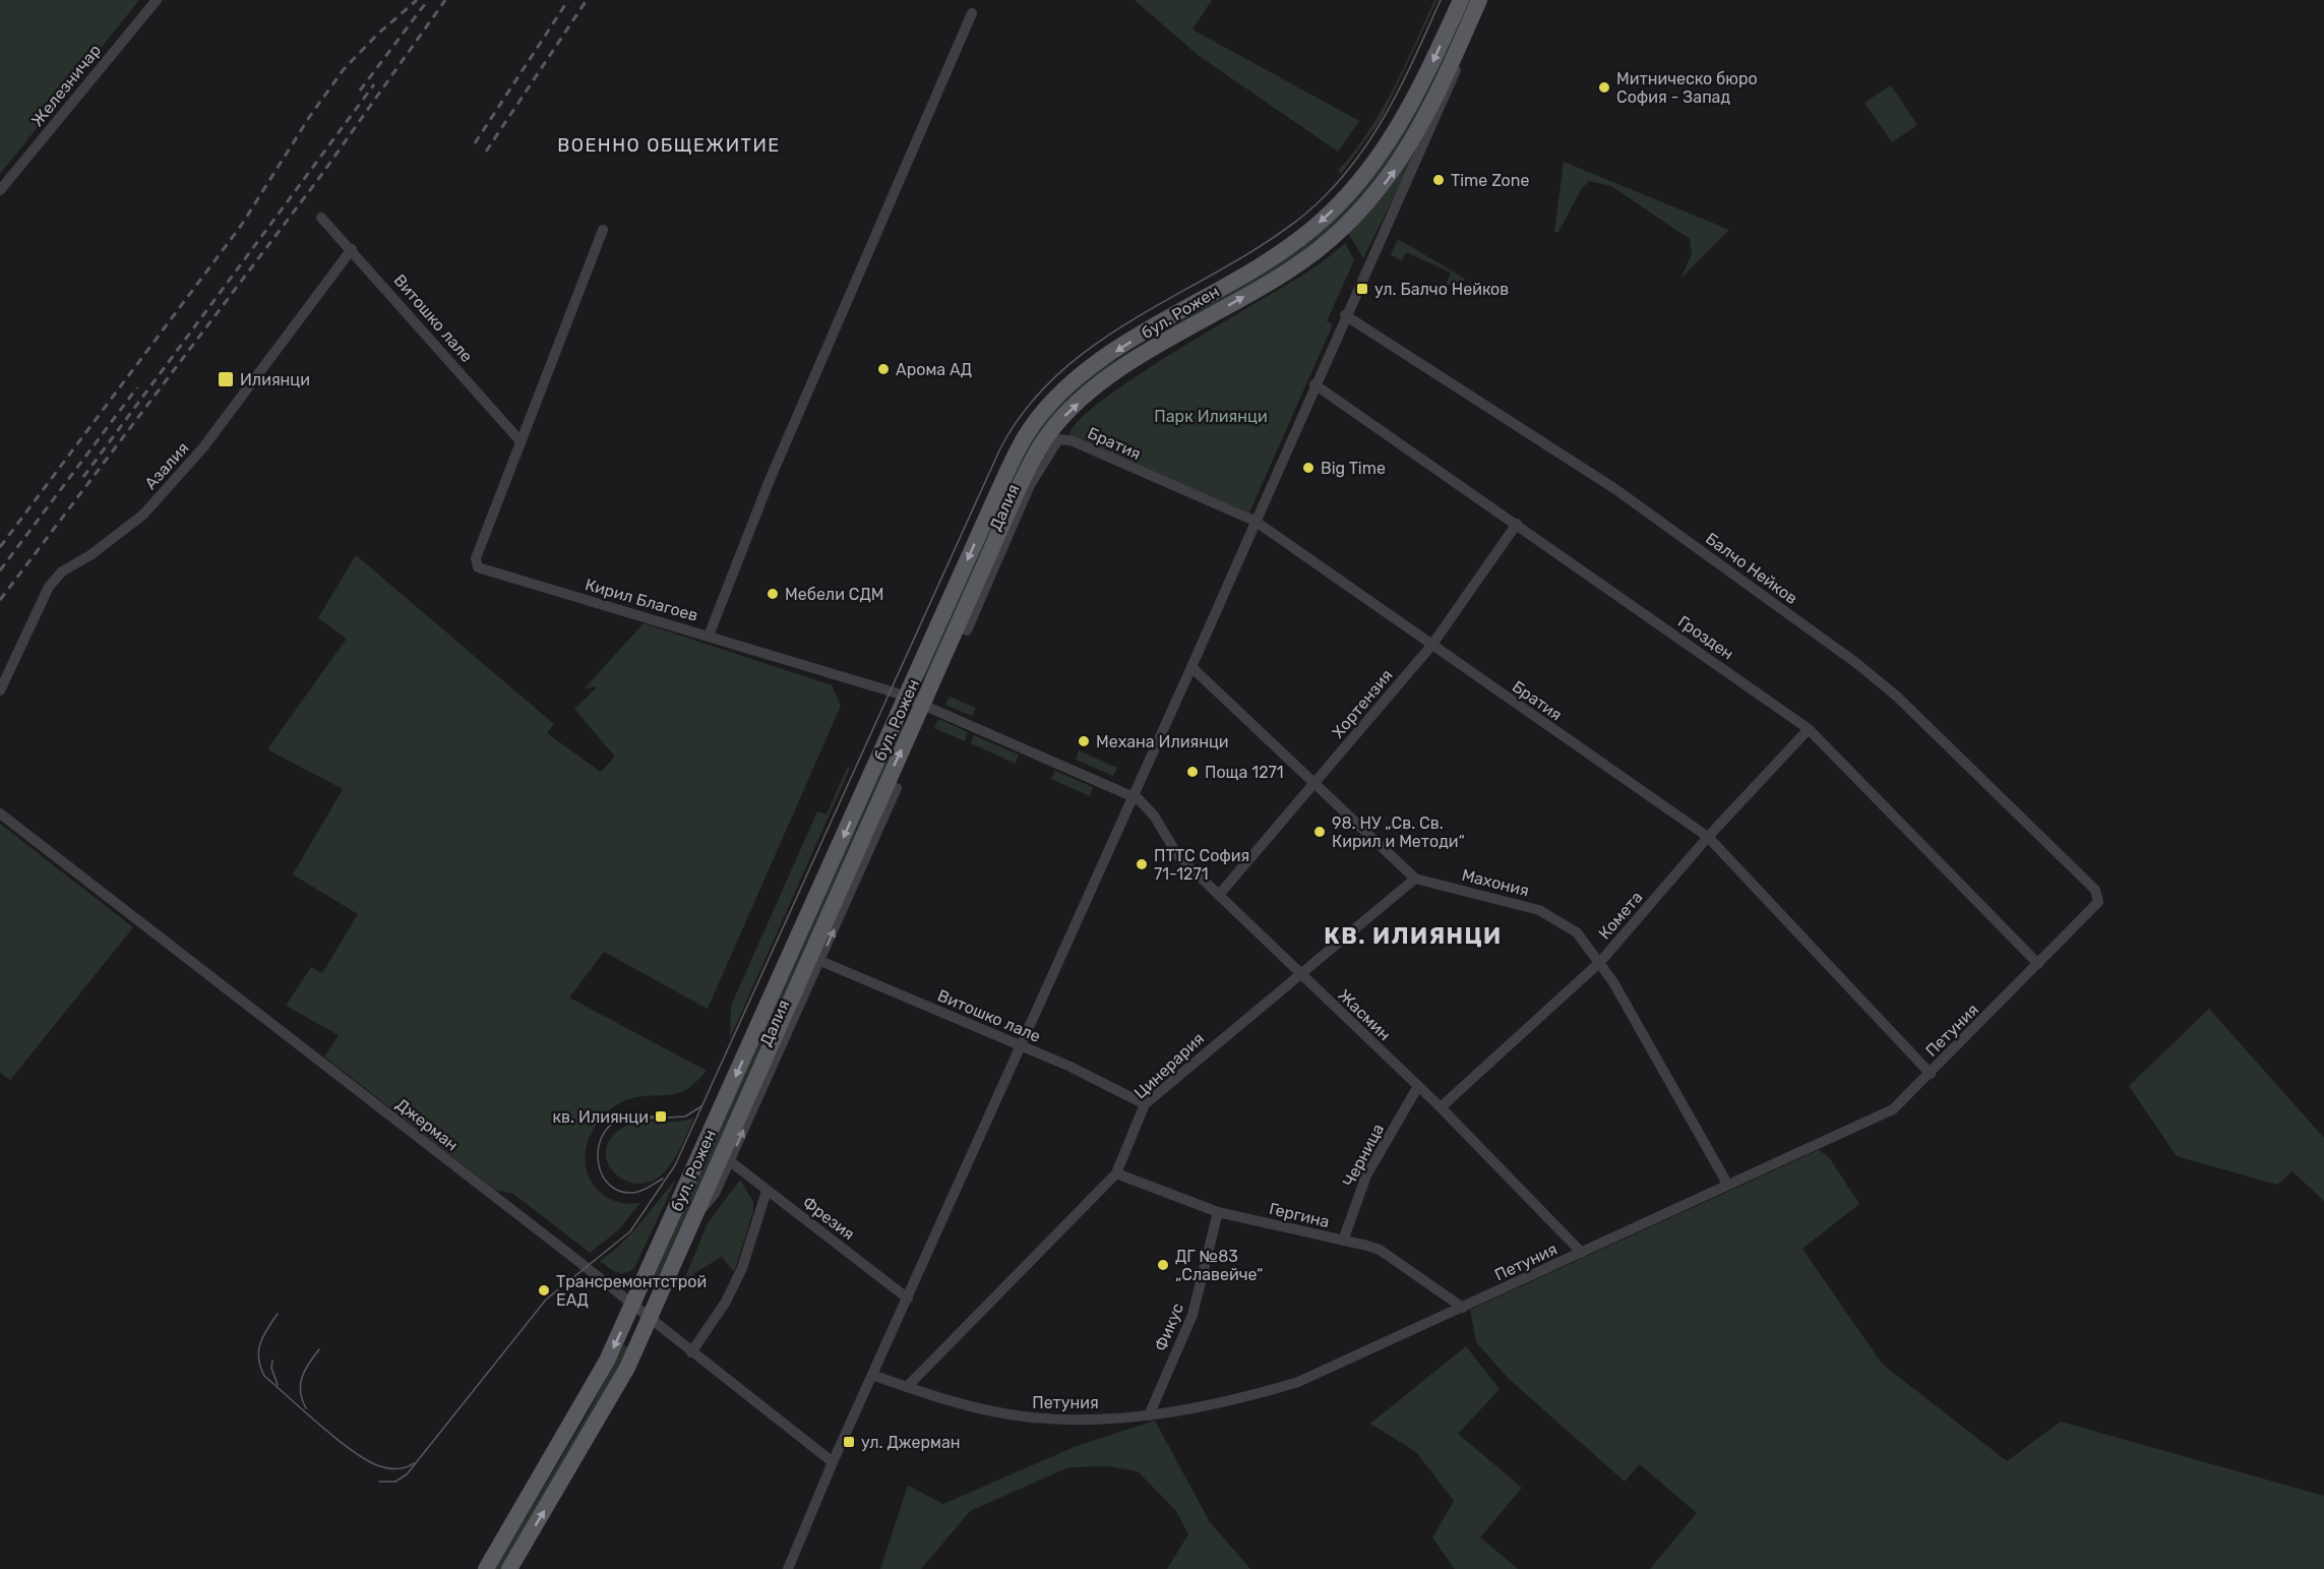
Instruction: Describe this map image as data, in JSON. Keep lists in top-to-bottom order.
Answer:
{
  "streets": {
    "main road": ["бул. Рожен"],
    "street": [
      "Железничар",
      "Витошко лале",
      "Братия",
      "Азалия",
      "Далия",
      "Балчо Нейков",
      "Кирил Благоев",
      "Грозден",
      "Хортензия",
      "Махония",
      "Комета",
      "Жасмин",
      "Петуния",
      "Цинерария",
      "Джерман",
      "Черница",
      "Гергина",
      "Фрезия",
      "Фикус"
    ]
  },
  "crossings": [
    ["бул. Рожен", "Витошко лале"],
    ["бул. Рожен", "Братия"],
    ["бул. Рожен", "Далия"],
    ["бул. Рожен", "Балчо Нейков"],
    ["бул. Рожен", "Кирил Благоев"],
    ["бул. Рожен", "Грозден"],
    ["бул. Рожен", "Жасмин"],
    ["бул. Рожен", "Петуния"],
    ["бул. Рожен", "Джерман"],
    ["бул. Рожен", "Фрезия"],
    ["Витошко лале", "Азалия"],
    ["Витошко лале", "Далия"],
    ["Витошко лале", "Кирил Благоев"],
    ["Витошко лале", "Цинерария"],
    ["Братия", "Далия"],
    ["Братия", "Хортензия"],
    ["Братия", "Комета"],
    ["Братия", "Петуния"],
    ["Далия", "Фрезия"],
    ["Балчо Нейков", "Петуния"],
    ["Кирил Благоев", "Жасмин"],
    ["Грозден", "Хортензия"],
    ["Грозден", "Комета"],
    ["Грозден", "Петуния"],
    ["Хортензия", "Жасмин"],
    ["Махония", "Комета"],
    ["Махония", "Петуния"],
    ["Махония", "Цинерария"],
    ["Комета", "Жасмин"],
    ["Жасмин", "Петуния"],
    ["Жасмин", "Цинерария"],
    ["Жасмин", "Черница"],
    ["Петуния", "Цинерария"],
    ["Петуния", "Гергина"],
    ["Петуния", "Фикус"],
    ["Цинерария", "Гергина"],
    ["Черница", "Гергина"],
    ["Гергина", "Фикус"]
  ],
  "one_way": ["Далия"],
  "districts": ["ВОЕННО ОБЩЕЖИТИЕ", "КВ. ИЛИЯНЦИ"],
  "parks": ["Парк Илиянци"],
  "places": {
    "other": [
      "Митническо бюро София - Запад",
      "Time Zone",
      "Арома АД",
      "Big Time",
      "Мебели СДМ",
      "Механа Илиянци",
      "Поща 1271",
      "98. НУ „Св. Св. Кирил и Методи“",
      "ПТТС София 71-1271",
      "ДГ №83 „Славейче“",
      "Трансремонтстрой ЕАД"
    ],
    "transit": [
      "ул. Балчо Нейков",
      "Илиянци",
      "кв. Илиянци",
      "ул. Джерман"
    ]
  }
}
